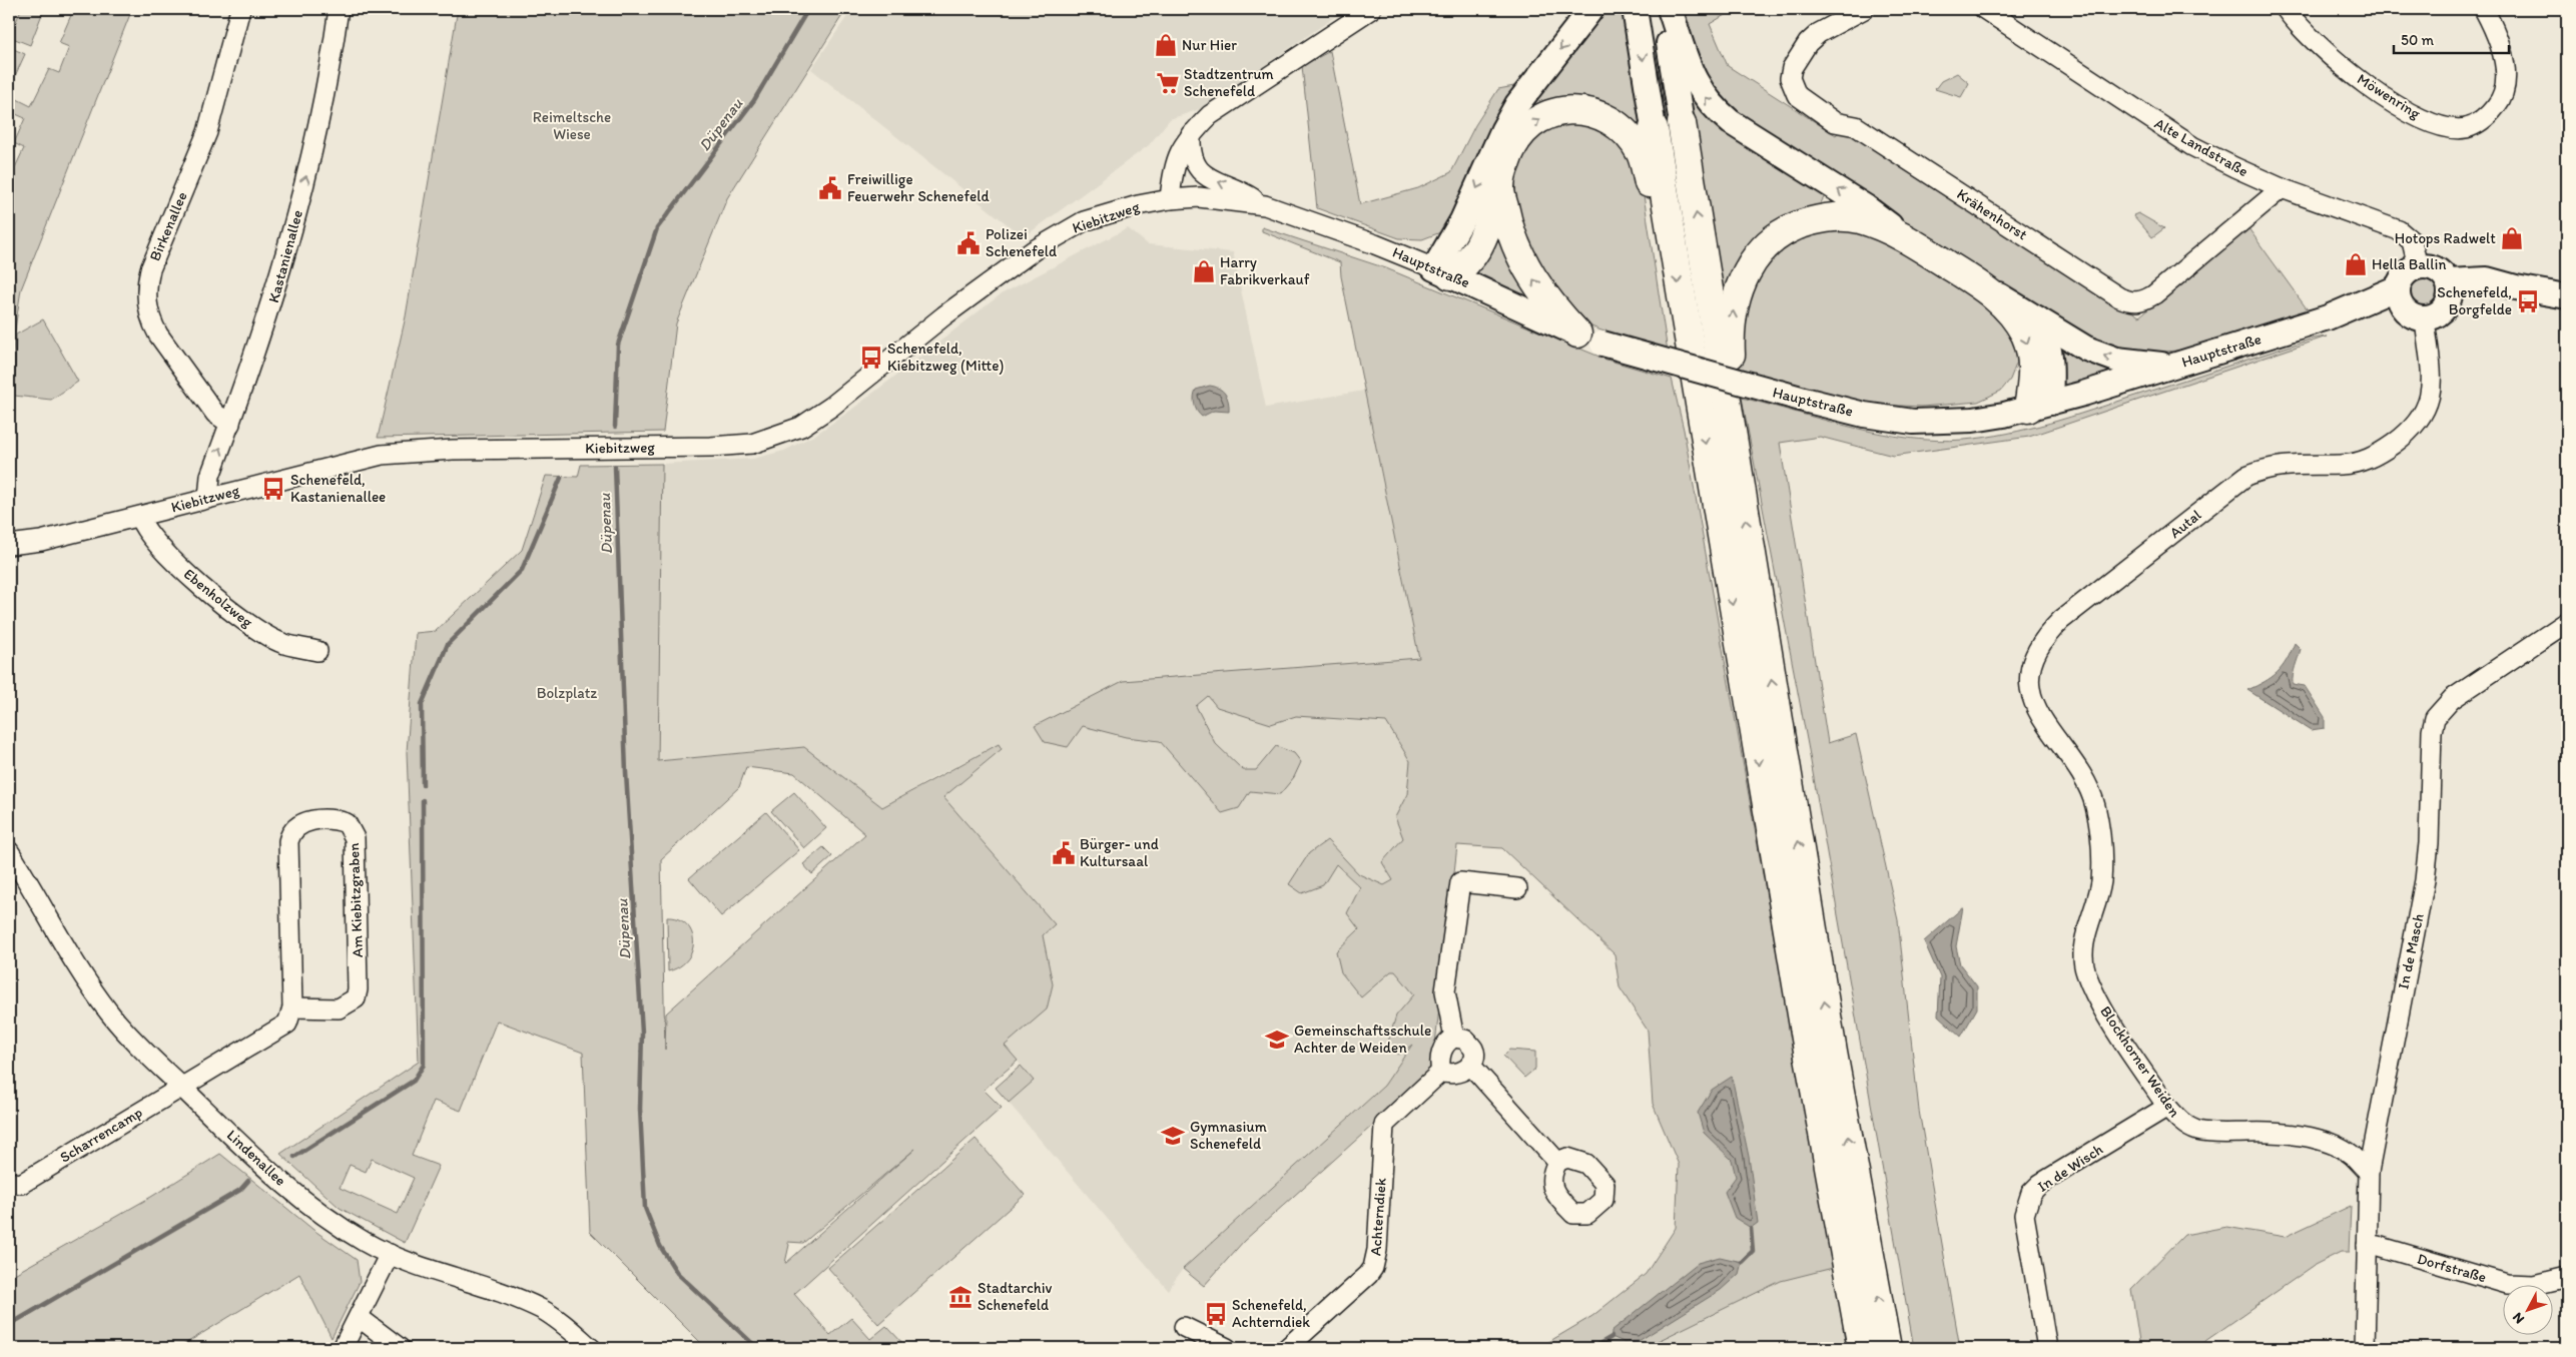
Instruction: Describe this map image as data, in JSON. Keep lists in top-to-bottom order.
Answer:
{
  "streets": {
    "main road": ["Hauptstraße"],
    "street": [
      "Möwenring",
      "Alte Landstraße",
      "Krähenhorst",
      "Kiebitzweg",
      "Birkenallee",
      "Kastanienallee",
      "Autal",
      "Ebenholzweg",
      "Am Kiebitzgraben",
      "In de Masch",
      "Blockhorner Weiden",
      "Scharrencamp",
      "Lindenallee",
      "In de Wisch",
      "Achterndiek",
      "Dorfstraße"
    ]
  },
  "crossings": [
    ["Alte Landstraße", "Krähenhorst"],
    ["Alte Landstraße", "Hauptstraße"],
    ["Alte Landstraße", "Autal"],
    ["Kiebitzweg", "Kastanienallee"],
    ["Kiebitzweg", "Hauptstraße"],
    ["Kiebitzweg", "Ebenholzweg"],
    ["Birkenallee", "Kastanienallee"],
    ["Hauptstraße", "Autal"],
    ["Autal", "Blockhorner Weiden"],
    ["Am Kiebitzgraben", "Scharrencamp"],
    ["Am Kiebitzgraben", "Lindenallee"],
    ["In de Masch", "Blockhorner Weiden"],
    ["In de Masch", "Dorfstraße"],
    ["Blockhorner Weiden", "In de Wisch"],
    ["Scharrencamp", "Lindenallee"]
  ],
  "one_way": ["Kastanienallee"],
  "water": ["Düpenau"],
  "parks": ["Reimeltsche Wiese", "Bolzplatz"],
  "places": {
    "shop": [
      "Nur Hier",
      "Hotops Radwelt",
      "Hella Ballin",
      "Harry Fabrikverkauf"
    ],
    "supermarket": ["Stadtzentrum Schenefeld"],
    "public building": ["Freiwillige Feuerwehr Schenefeld", "Polizei Schenefeld", "Bürger- und Kultursaal"],
    "bus stop": [
      "Schenefeld, Borgfelde",
      "Schenefeld, Kiebitzweg (Mitte)",
      "Schenefeld, Kastanienallee",
      "Schenefeld, Achterndiek"
    ],
    "school or university": ["Gemeinschaftsschule Achter de Weiden", "Gymnasium Schenefeld"],
    "museum": ["Stadtarchiv Schenefeld"]
  },
  "scale_bar": "50 m",
  "north": "bottom left"
}
